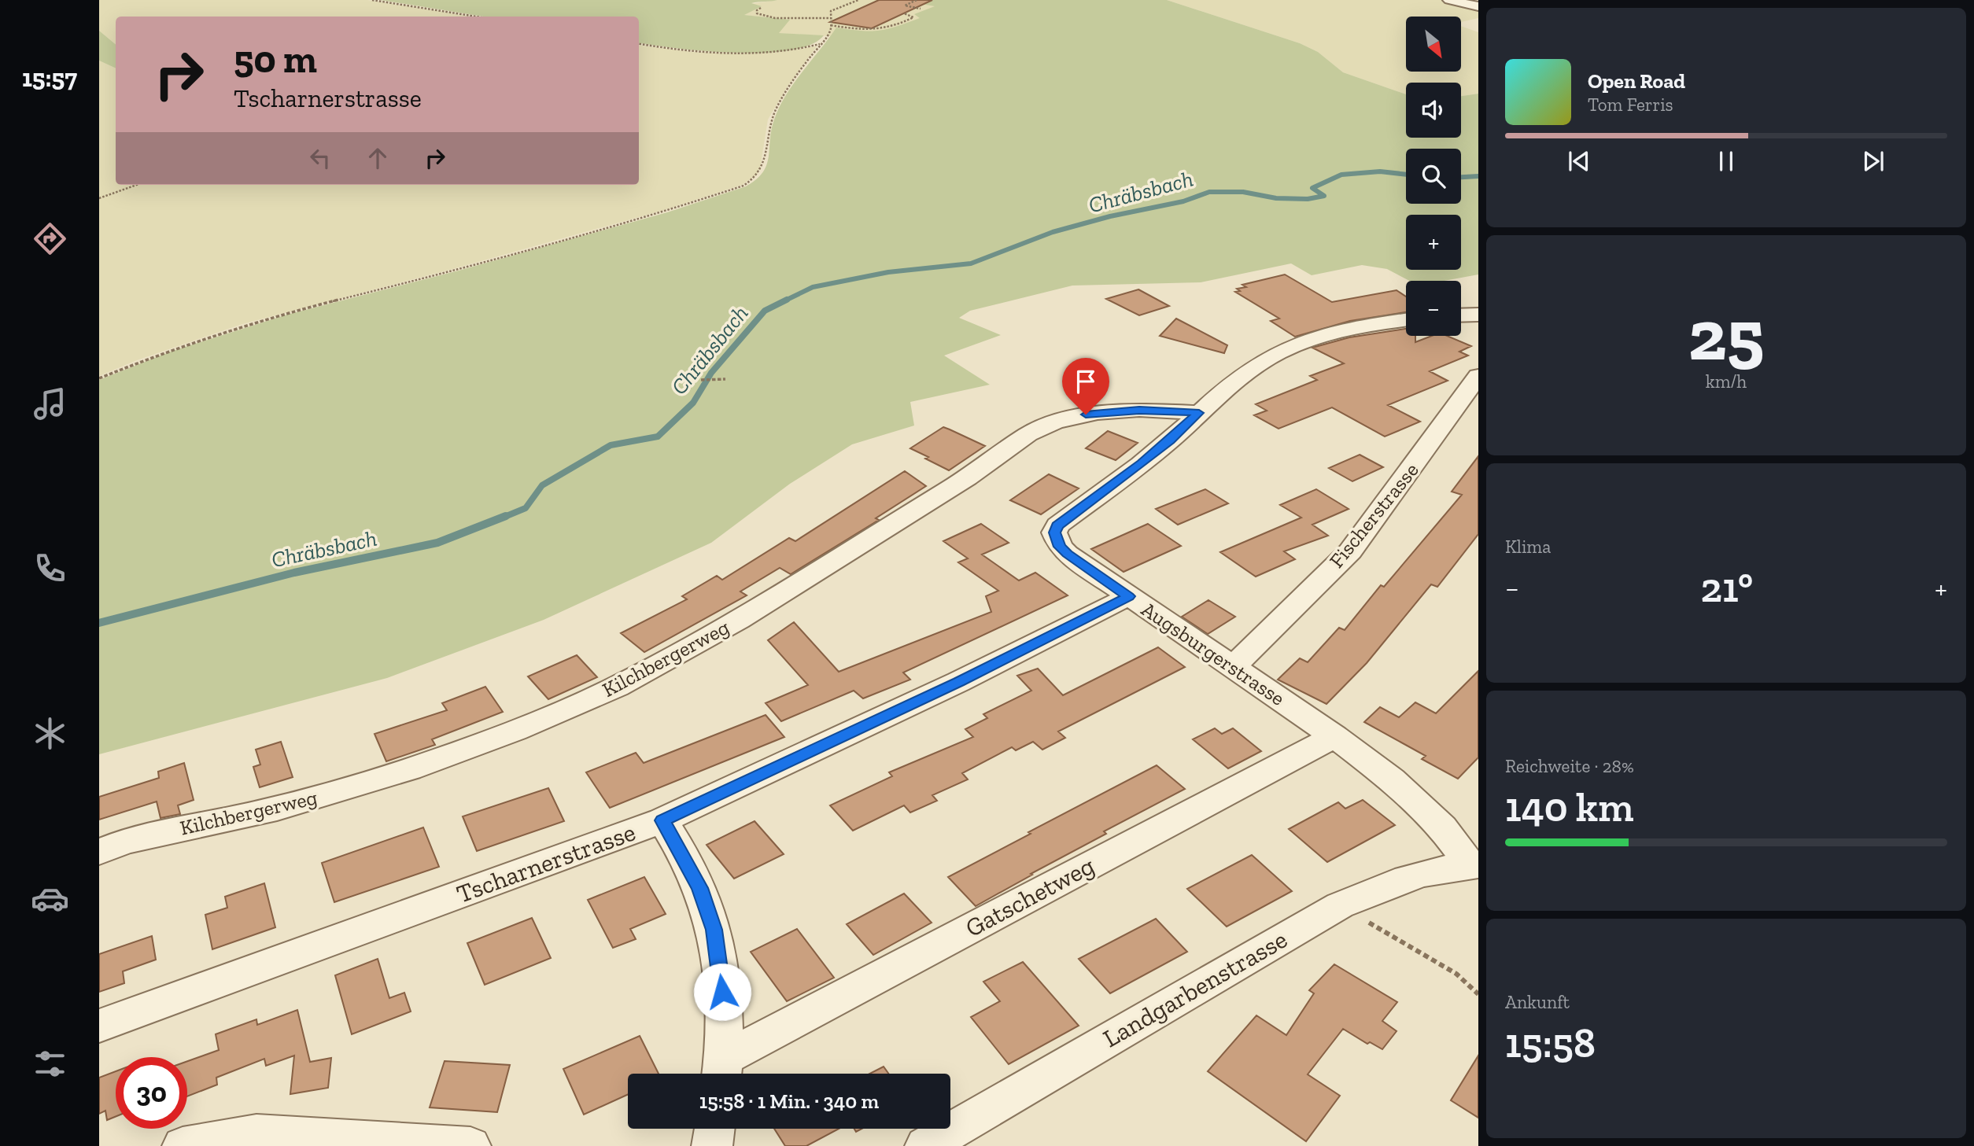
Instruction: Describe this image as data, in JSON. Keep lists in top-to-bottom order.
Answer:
{
  "streets": {
    "street": [
      "Fischerstrasse",
      "Augsburgerstrasse",
      "Kilchbergerweg",
      "Tscharnerstrasse",
      "Gatschetweg",
      "Landgarbenstrasse"
    ]
  },
  "crossings": [
    ["Fischerstrasse", "Augsburgerstrasse"],
    ["Augsburgerstrasse", "Kilchbergerweg"],
    ["Augsburgerstrasse", "Tscharnerstrasse"],
    ["Augsburgerstrasse", "Gatschetweg"],
    ["Augsburgerstrasse", "Landgarbenstrasse"]
  ],
  "water": ["Chräbsbach"],
  "north": "bottom right",
  "page": {
    "tabs": "15:57",
    "map_buttons": ["+", "−"],
    "turn": ["50 m", "Tscharnerstrasse"],
    "song": ["Open Road", "Tom Ferris"],
    "tile": [
      ["25", "km/h"],
      "Klima",
      ["Reichweite · 28%", "140 km"],
      ["Ankunft", "15:58"]
    ],
    "heat": ["−", "21°", "+"],
    "limit": "30",
    "trip": "15:58 · 1 Min. · 340 m"
  }
}
